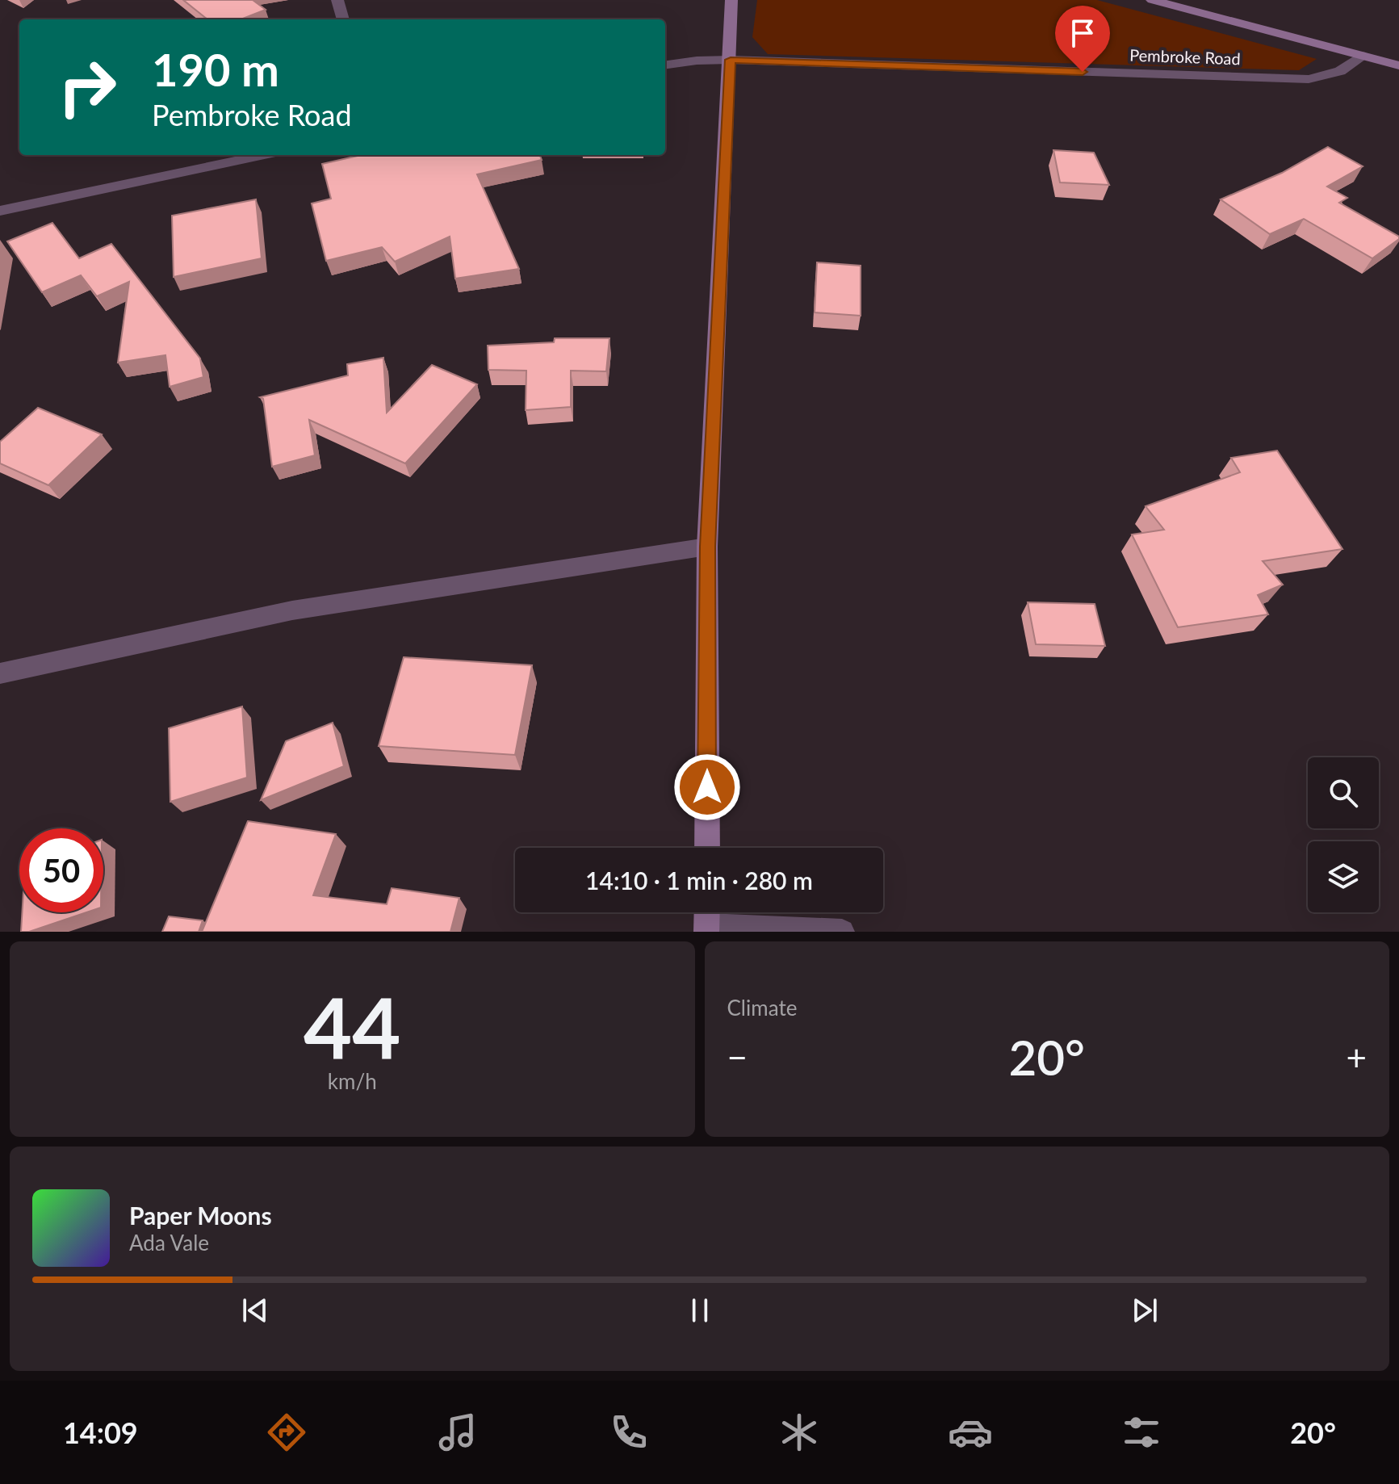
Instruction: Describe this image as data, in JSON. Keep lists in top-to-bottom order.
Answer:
{
  "streets": {
    "street": ["Pembroke Road"]
  },
  "page": {
    "turn": ["190 m", "Pembroke Road"],
    "limit": "50",
    "trip": "14:10 · 1 min · 280 m",
    "tile": [
      ["44", "km/h"],
      "Climate"
    ],
    "heat": ["−", "20°", "+"],
    "song": ["Paper Moons", "Ada Vale"],
    "tabs": ["14:09", "20°"]
  }
}
